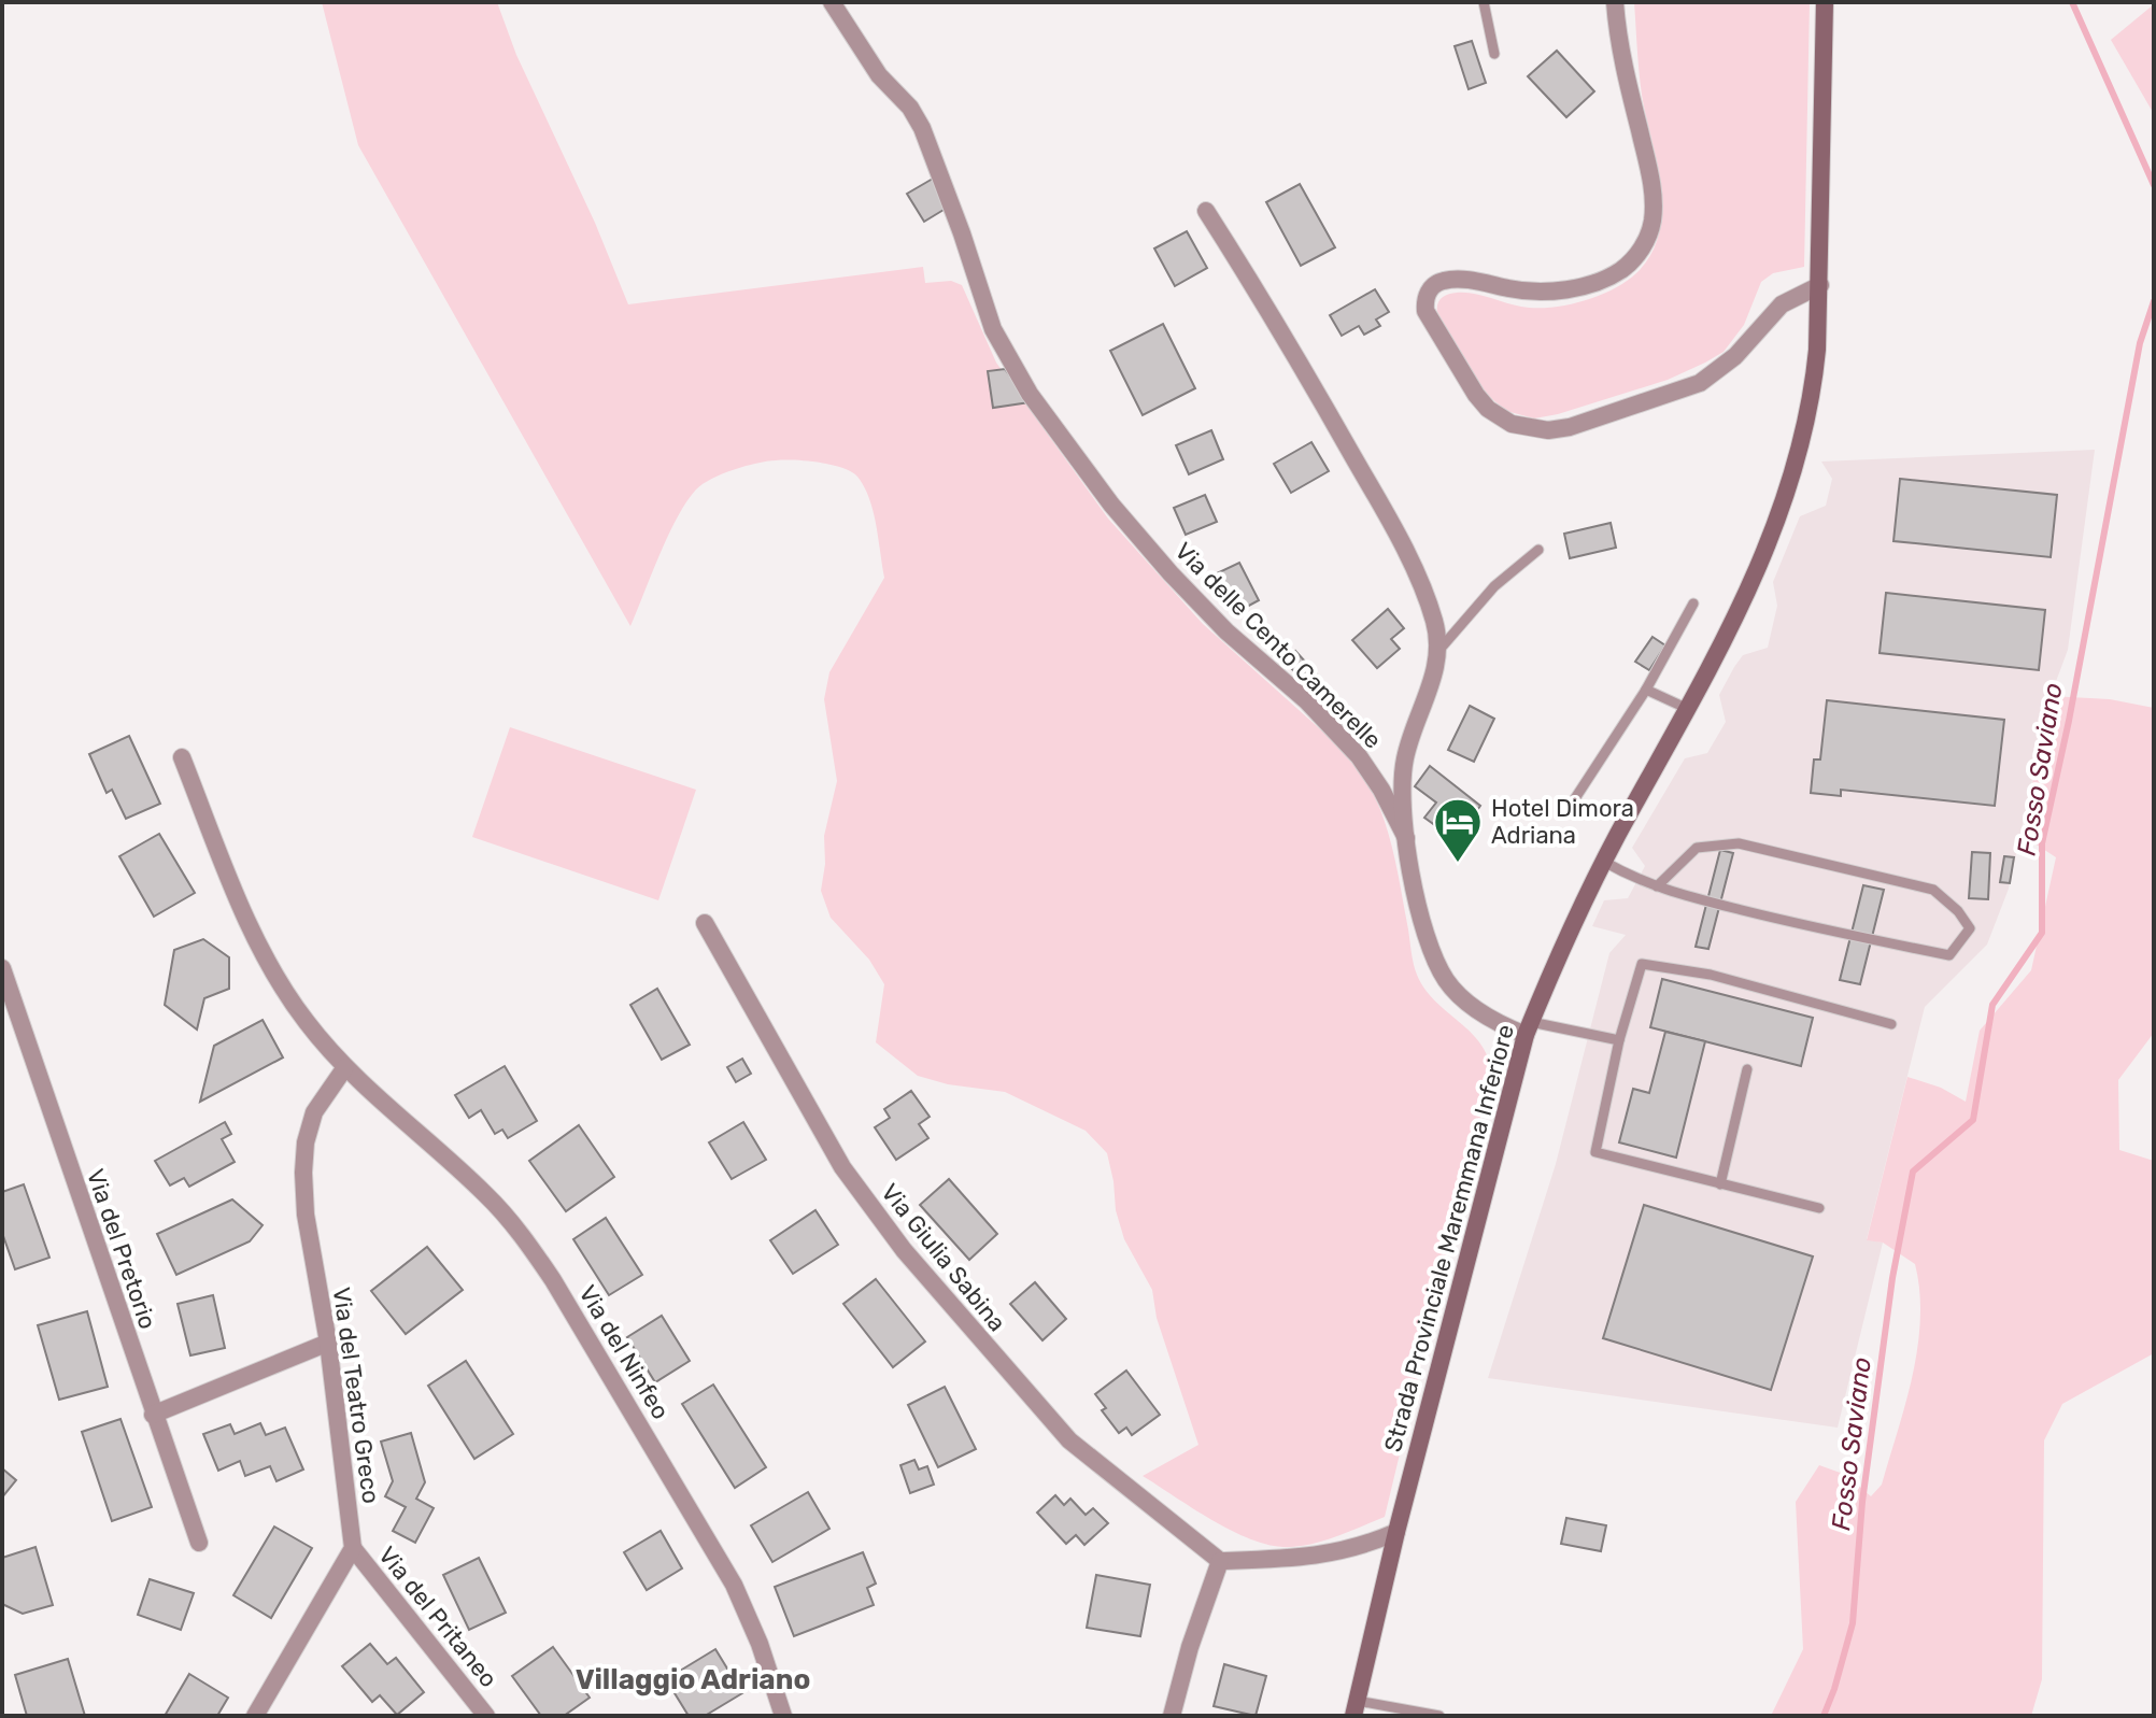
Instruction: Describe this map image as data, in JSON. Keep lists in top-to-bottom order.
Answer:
{
  "streets": {
    "main road": ["Strada Provinciale Maremmana Inferiore"],
    "street": [
      "Via delle Cento Camerelle",
      "Via del Pretorio",
      "Via Giulia Sabina",
      "Via del Ninfeo",
      "Via del Teatro Greco",
      "Via del Pritaneo"
    ]
  },
  "crossings": [
    ["Via delle Cento Camerelle", "Strada Provinciale Maremmana Inferiore"],
    ["Via del Ninfeo", "Via del Teatro Greco"],
    ["Via del Teatro Greco", "Via del Pritaneo"]
  ],
  "districts": ["Villaggio Adriano"],
  "water": ["Fosso Saviano"],
  "places": {
    "hotel": ["Hotel Dimora Adriana"]
  }
}
